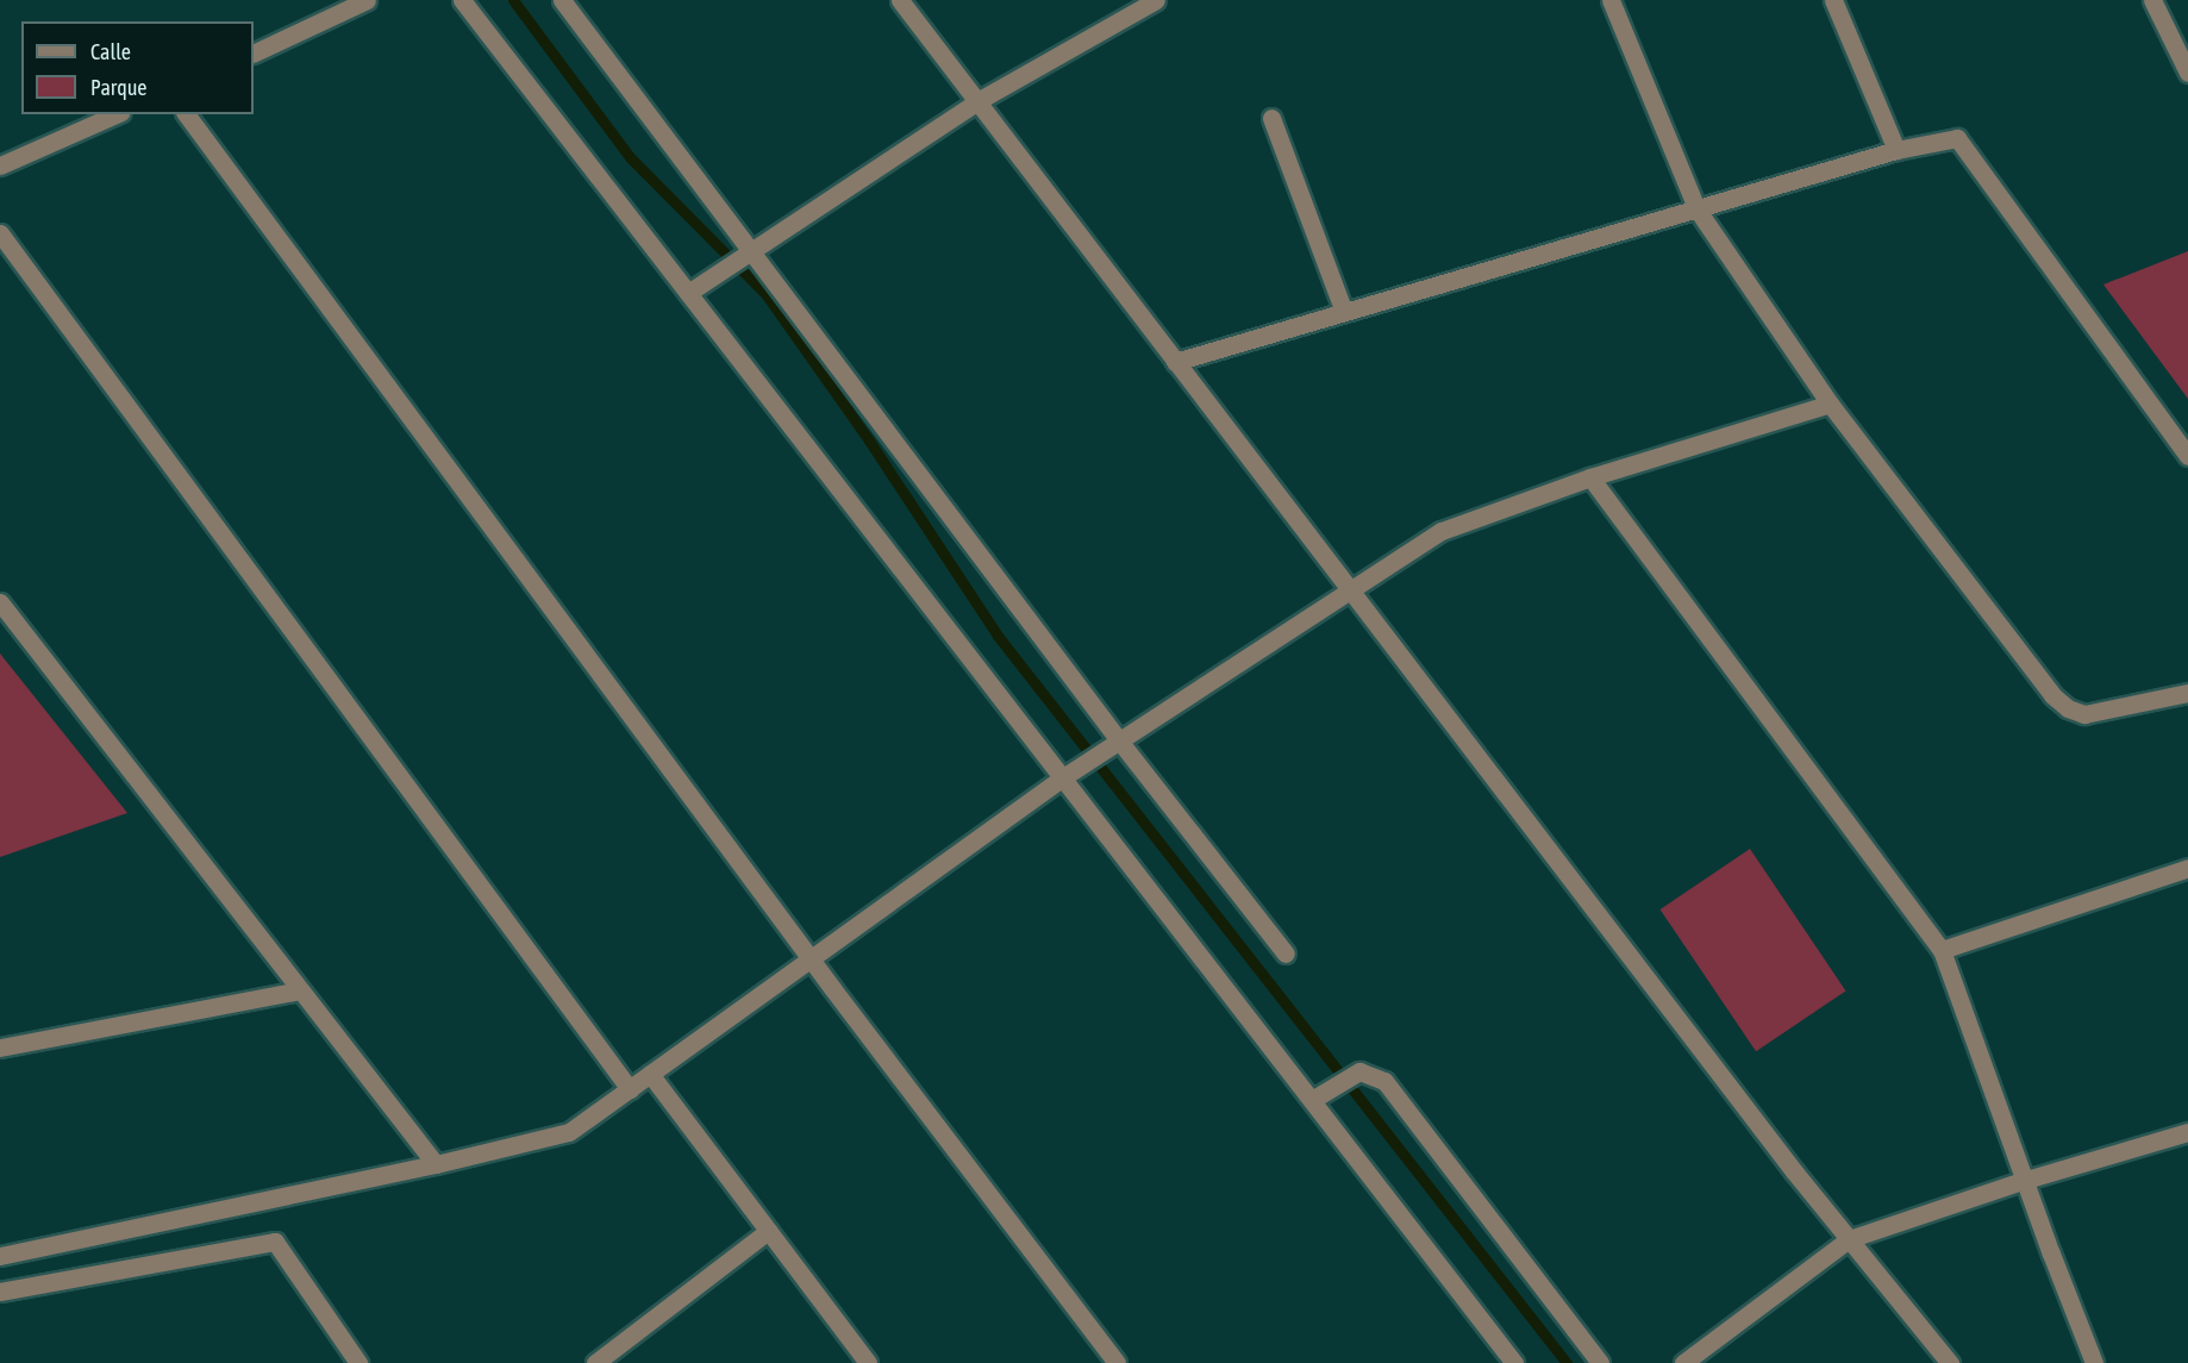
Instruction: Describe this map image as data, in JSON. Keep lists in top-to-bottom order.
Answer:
{
  "legend": ["Calle", "Parque"]
}
